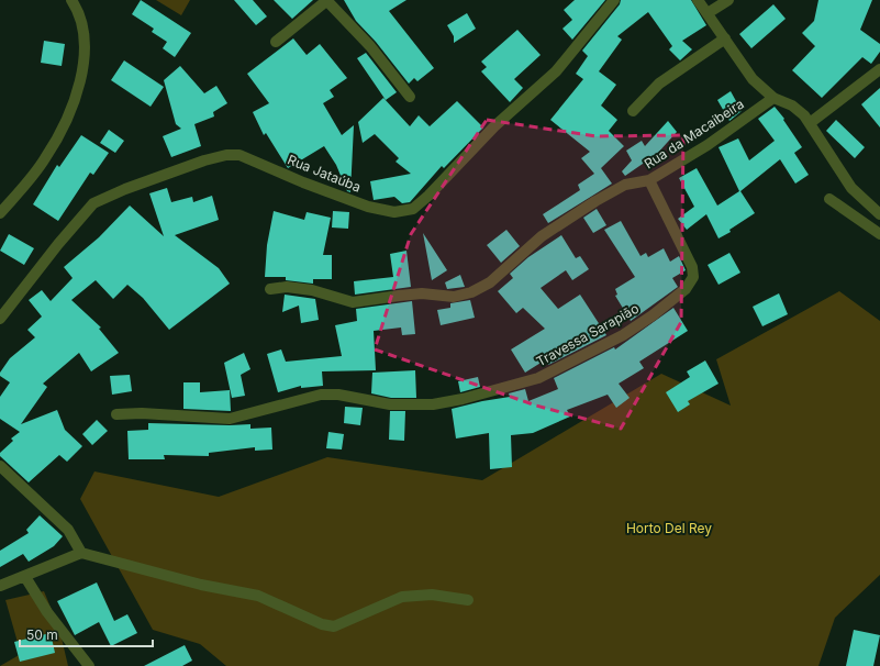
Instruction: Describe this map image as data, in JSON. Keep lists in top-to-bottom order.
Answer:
{
  "streets": {
    "street": ["Rua da Macaibeira", "Rua Jataúba", "Travessa Sarapião"]
  },
  "crossings": [
    ["Rua da Macaibeira", "Travessa Sarapião"]
  ],
  "parks": ["Horto Del Rey"],
  "scale_bar": "50 m"
}
